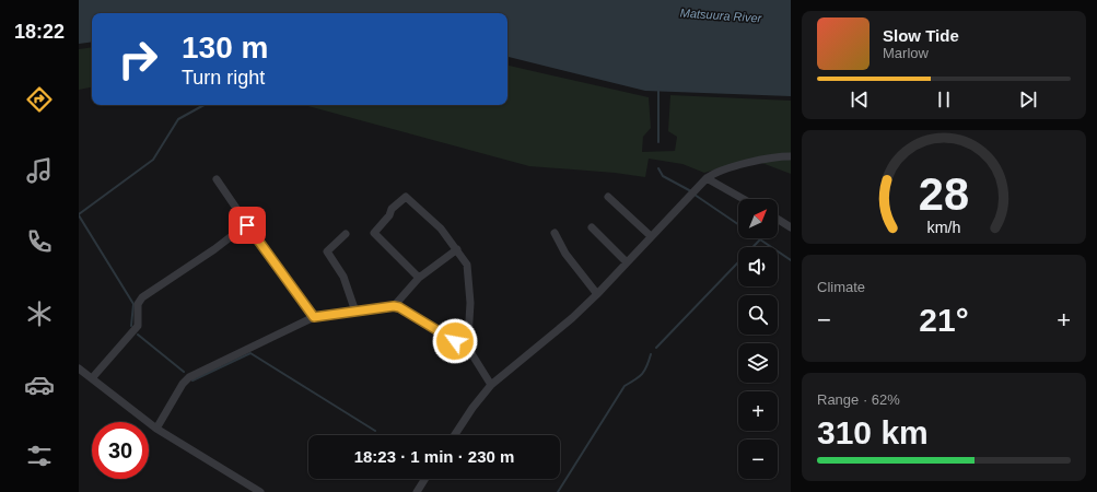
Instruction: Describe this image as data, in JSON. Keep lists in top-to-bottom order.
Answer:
{
  "water": ["Matsuura River"],
  "north": "top right",
  "page": {
    "tabs": "18:22",
    "turn": ["130 m", "Turn right"],
    "song": ["Slow Tide", "Marlow"],
    "map_buttons": ["+", "−"],
    "tile": [
      "Climate",
      ["Range · 62%", "310 km"]
    ],
    "heat": ["−", "21°", "+"],
    "limit": "30",
    "trip": "18:23 · 1 min · 230 m",
    "gauge": ["28", "km/h"]
  }
}
